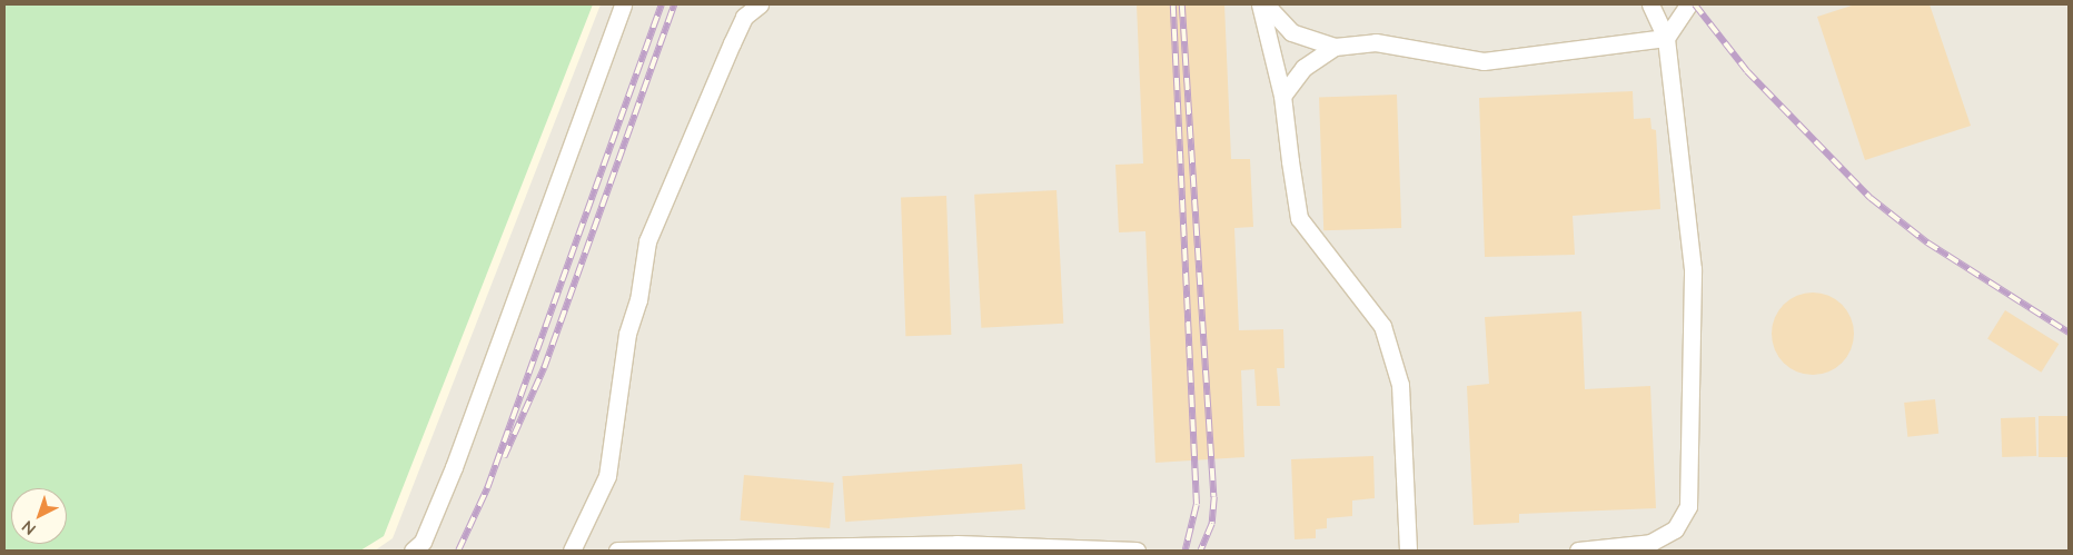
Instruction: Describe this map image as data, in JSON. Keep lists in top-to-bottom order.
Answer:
{
  "north": "bottom left"
}
